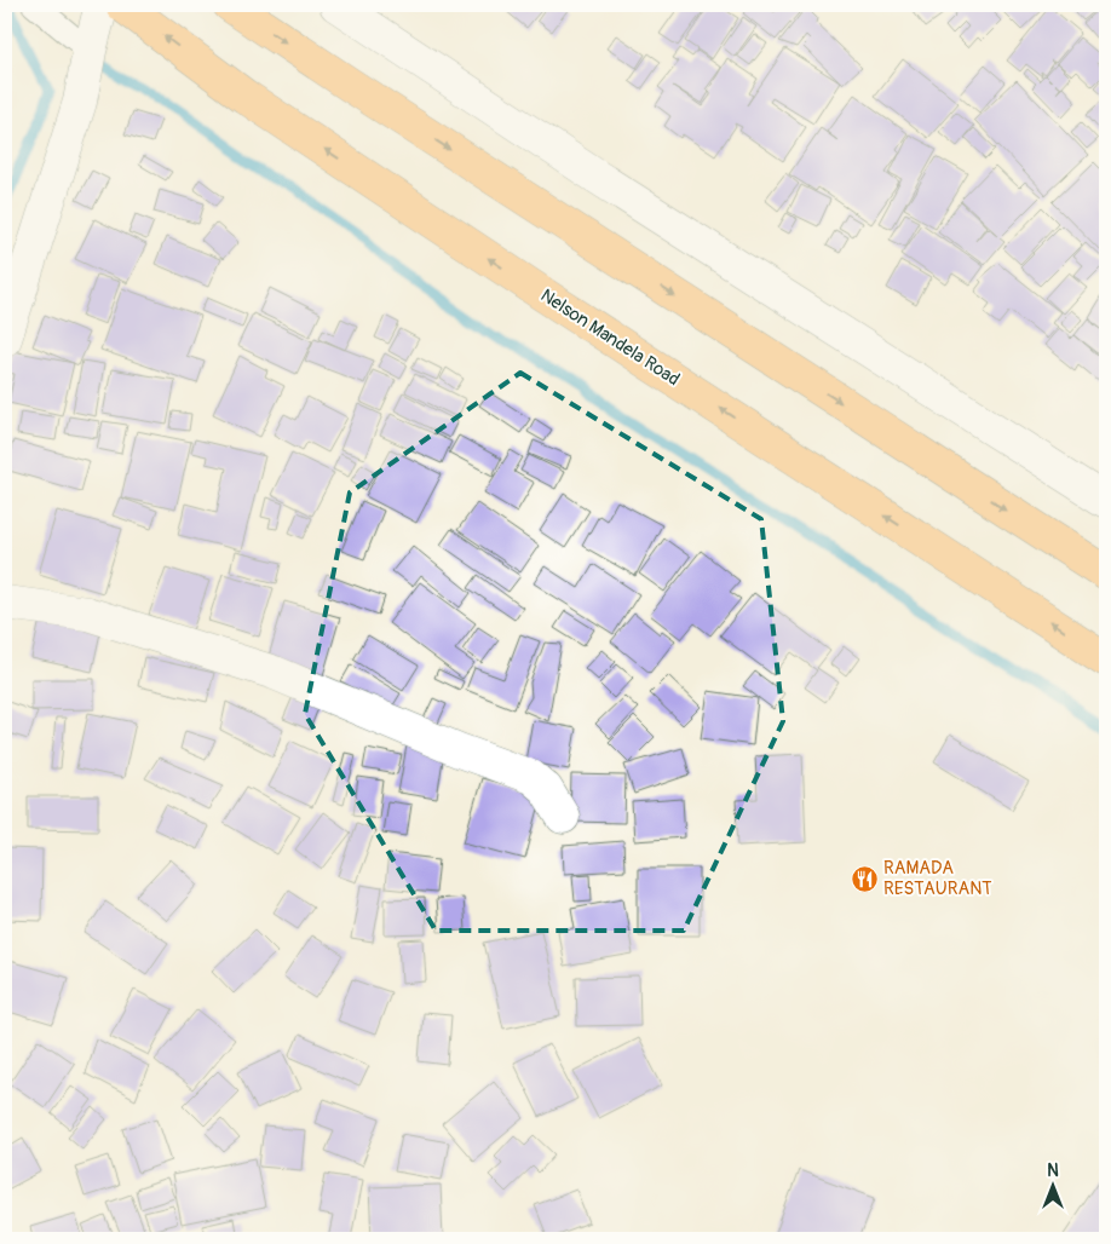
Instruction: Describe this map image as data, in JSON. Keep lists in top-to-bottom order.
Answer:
{
  "streets": {
    "main road": ["Nelson Mandela Road"]
  },
  "places": {
    "restaurant": ["RAMADA RESTAURANT"]
  },
  "north": "top"
}
